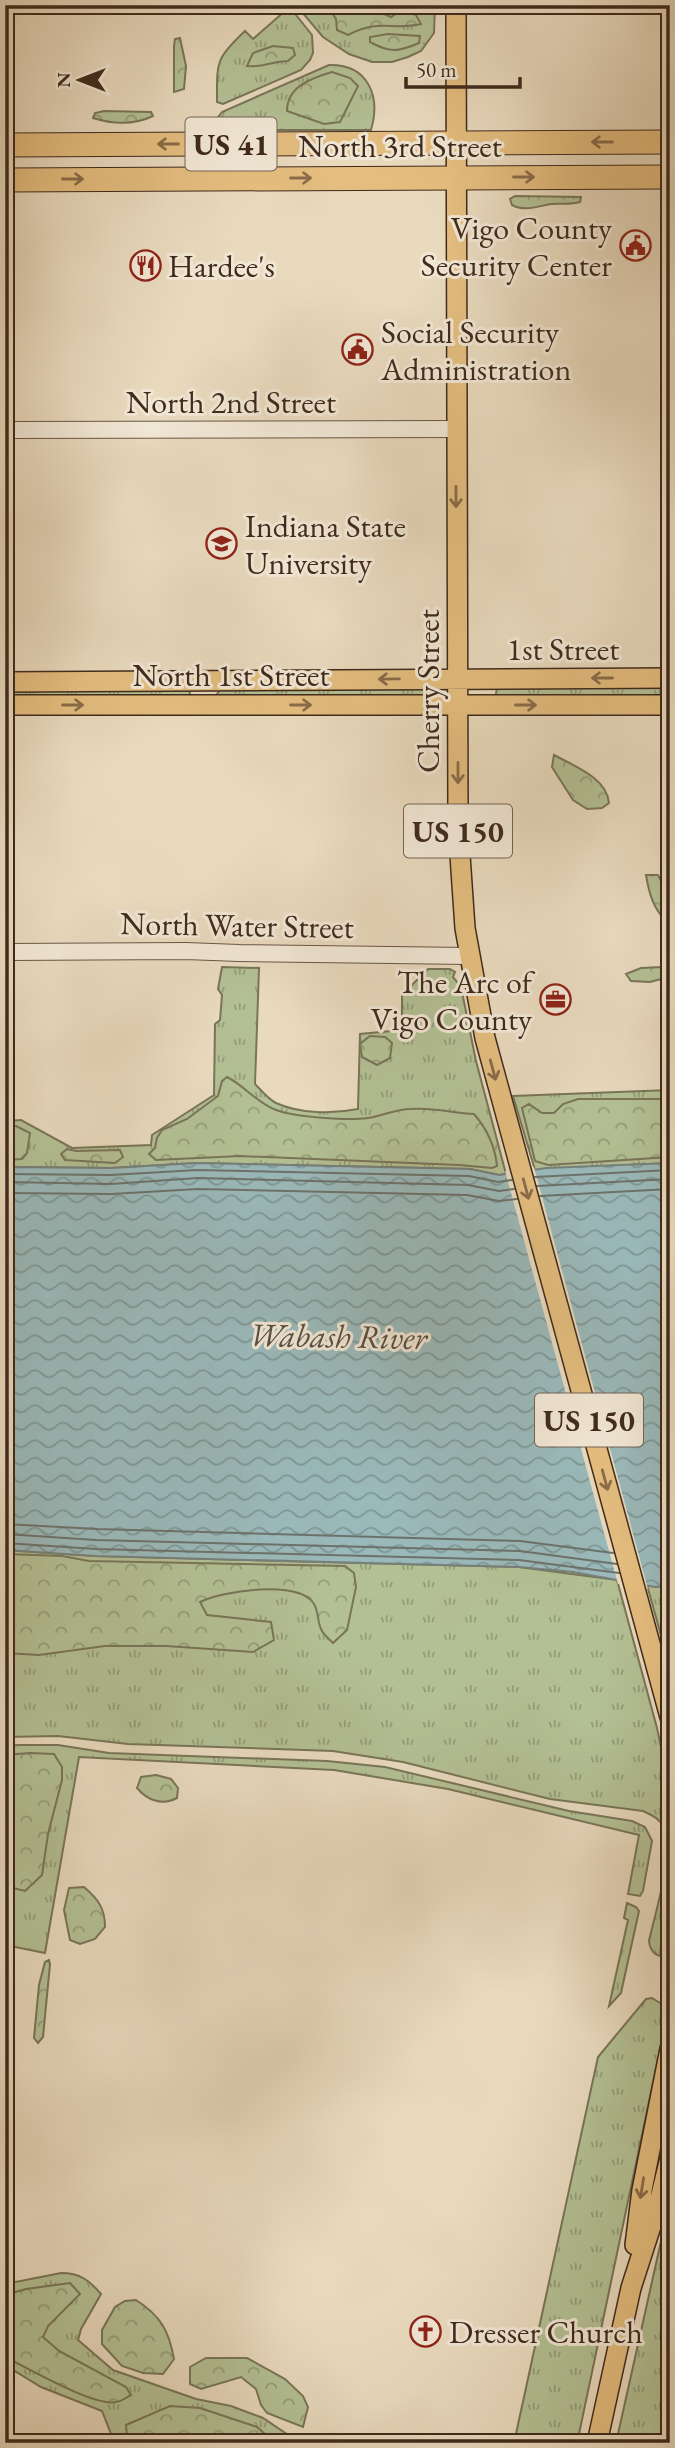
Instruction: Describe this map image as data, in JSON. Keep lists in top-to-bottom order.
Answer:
{
  "streets": {
    "highway": ["US 41", "North 3rd Street"],
    "main road": [
      "1st Street",
      "North 1st Street",
      "Cherry Street",
      "US 150"
    ],
    "street": ["North 2nd Street", "North Water Street"]
  },
  "crossings": [
    ["North 3rd Street", "Cherry Street"],
    ["North 2nd Street", "Cherry Street"],
    ["1st Street", "North 1st Street"],
    ["1st Street", "Cherry Street"],
    ["North 1st Street", "Cherry Street"],
    ["Cherry Street", "US 150"],
    ["Cherry Street", "North Water Street"],
    ["US 150", "North Water Street"]
  ],
  "one_way": ["Cherry Street"],
  "water": ["Wabash River"],
  "places": {
    "public building": ["Vigo County Security Center", "Social Security Administration"],
    "restaurant": ["Hardee's"],
    "school or university": ["Indiana State University"],
    "office": ["The Arc of Vigo County"],
    "church": ["Dresser Church"]
  },
  "scale_bar": "50 m",
  "north": "left"
}
